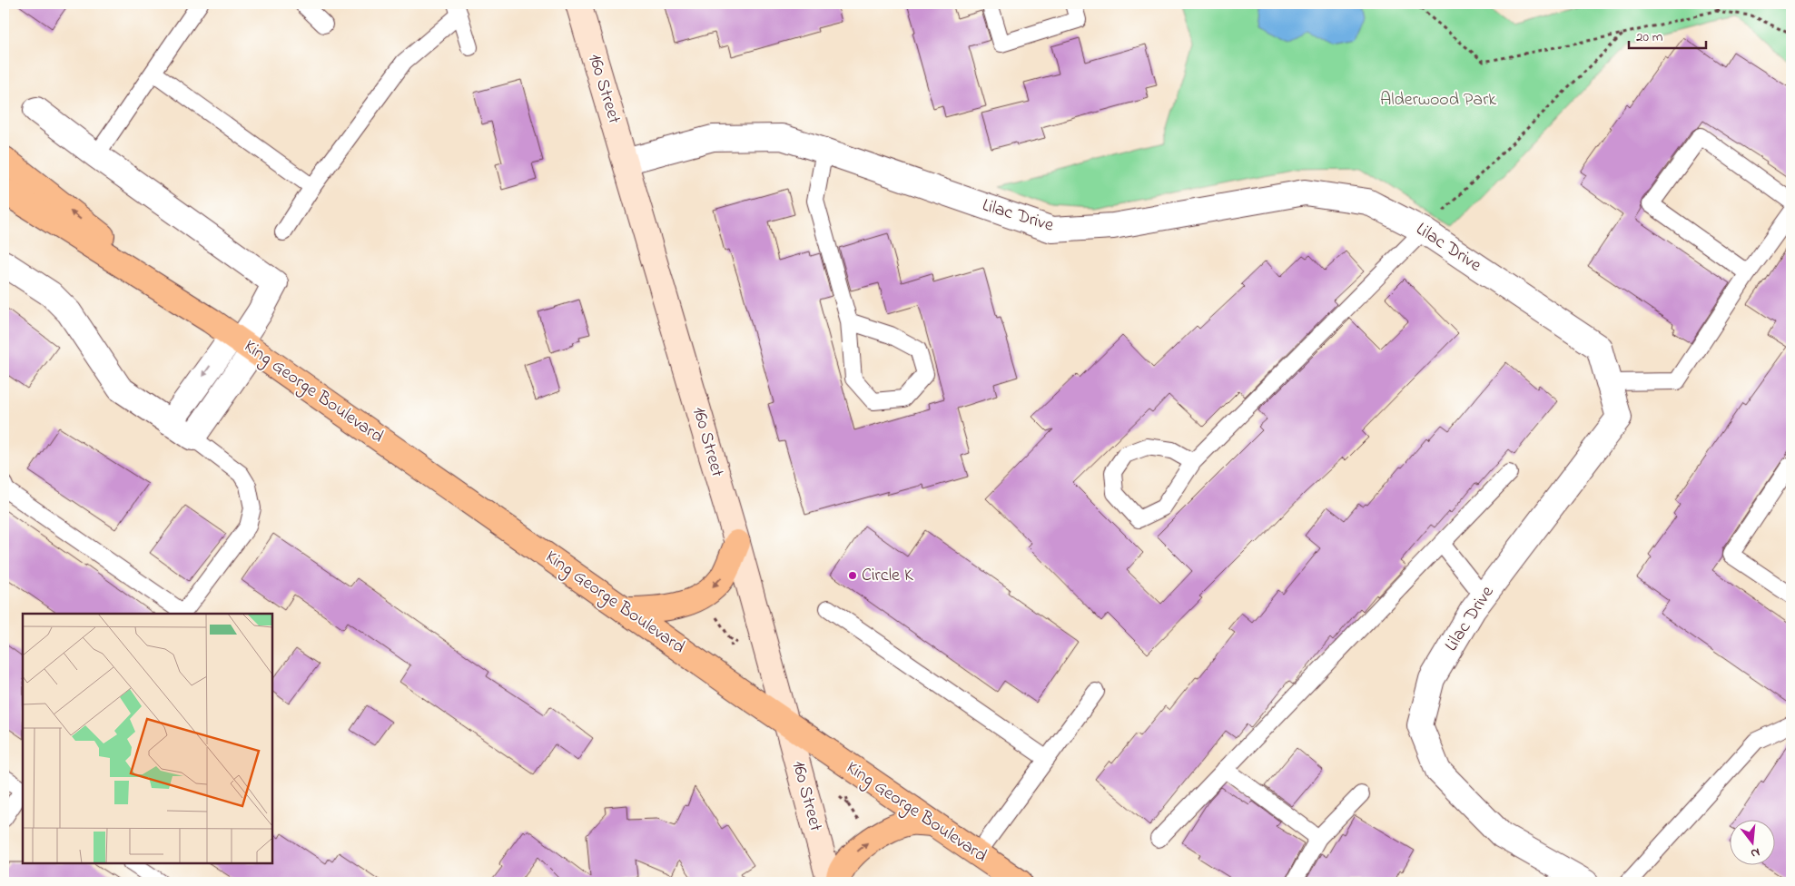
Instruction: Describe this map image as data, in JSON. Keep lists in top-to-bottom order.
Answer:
{
  "streets": {
    "main road": ["160 Street", "King George Boulevard"],
    "street": ["Lilac Drive"]
  },
  "crossings": [
    ["160 Street", "Lilac Drive"],
    ["160 Street", "King George Boulevard"]
  ],
  "parks": ["Alderwood Park"],
  "places": ["Circle K"],
  "scale_bar": "20 m",
  "north": "bottom"
}
